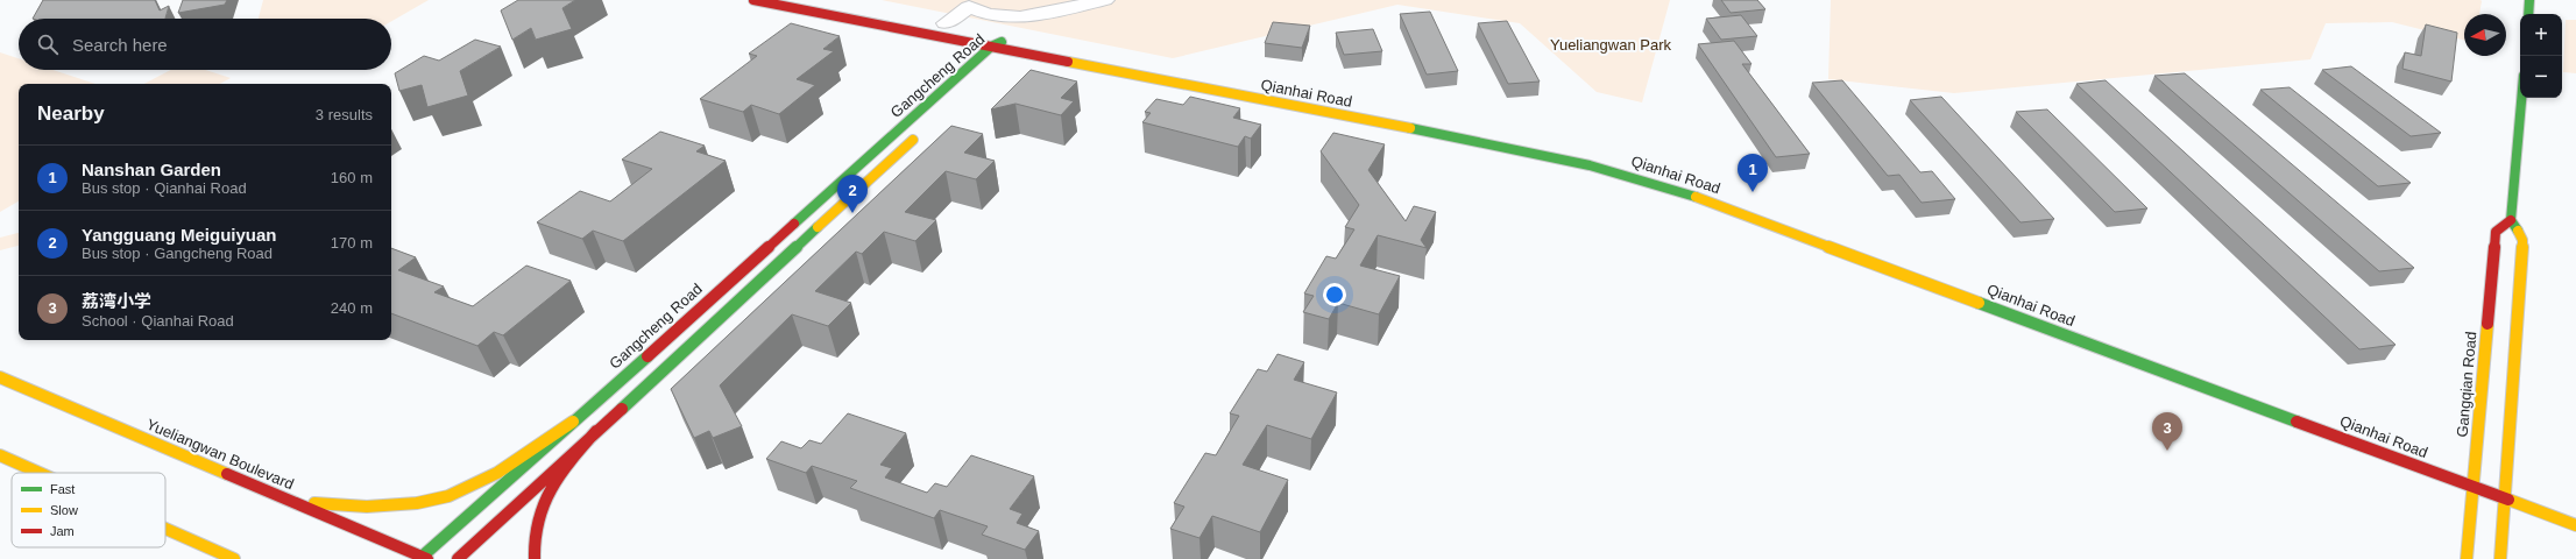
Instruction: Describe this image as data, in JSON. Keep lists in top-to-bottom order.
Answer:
{
  "streets": {
    "street": [
      "Gangcheng Road",
      "Qianhai Road",
      "Gangqian Road",
      "Yueliangwan Boulevard"
    ]
  },
  "crossings": [
    ["Gangcheng Road", "Qianhai Road"],
    ["Gangcheng Road", "Yueliangwan Boulevard"],
    ["Qianhai Road", "Gangqian Road"]
  ],
  "parks": ["Yueliangwan Park"],
  "legend": ["Fast", "Slow", "Jam"],
  "north": "left",
  "page": {
    "map_buttons": ["+", "−"],
    "search": "Search here",
    "heading": ["Nearby", "3 results"],
    "list": [
      {
        "mark": "1",
        "name": "Nanshan Garden",
        "note": "Bus stop · Qianhai Road",
        "value": "160 m"
      },
      {
        "mark": "2",
        "name": "Yangguang Meiguiyuan",
        "note": "Bus stop · Gangcheng Road",
        "value": "170 m"
      },
      {
        "mark": "3",
        "name": "荔湾小学",
        "note": "School · Qianhai Road",
        "value": "240 m"
      }
    ],
    "pins": ["1", "2", "3"]
  }
}
